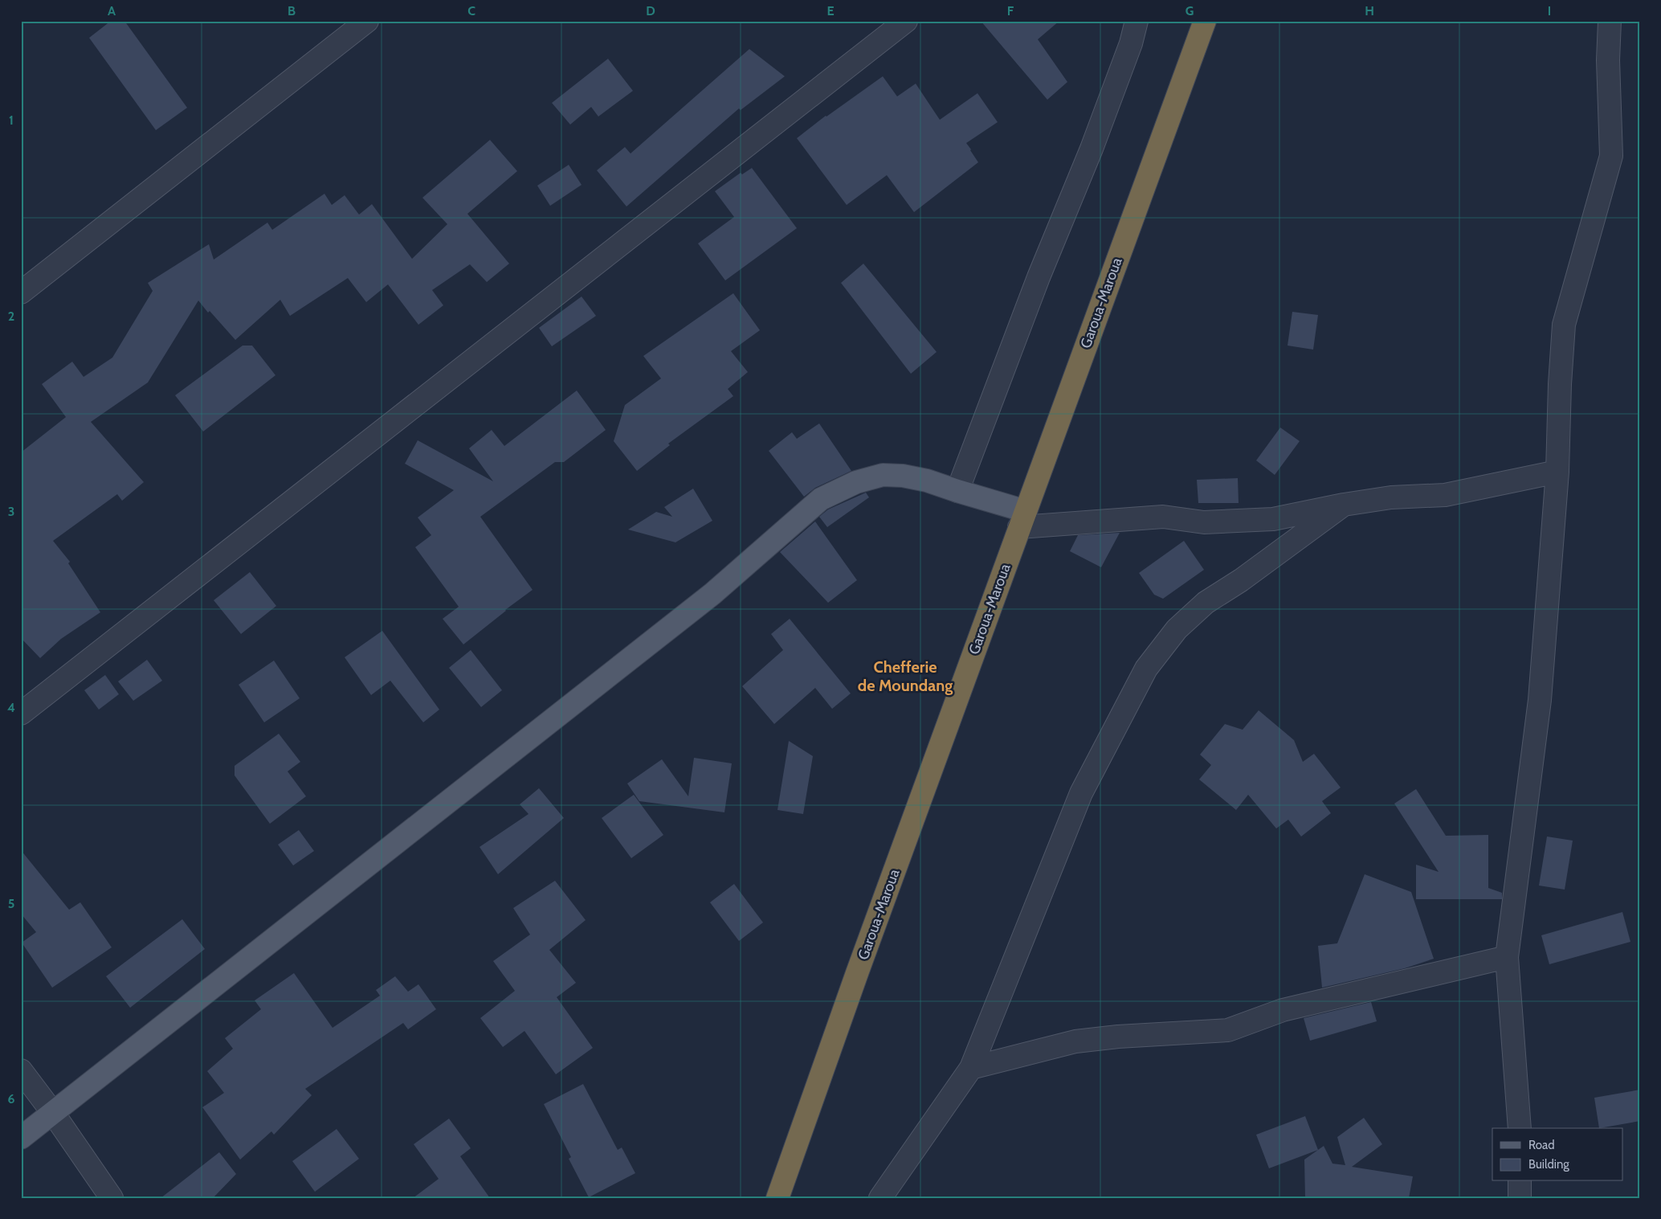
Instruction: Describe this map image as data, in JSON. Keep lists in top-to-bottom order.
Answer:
{
  "streets": {
    "highway": ["Garoua-Maroua"]
  },
  "districts": ["Chefferie de Moundang"],
  "legend": ["Road", "Building"],
  "grid": {
    "columns": [
      "A",
      "B",
      "C",
      "D",
      "E",
      "F",
      "G",
      "H",
      "I"
    ],
    "rows": [
      "1",
      "2",
      "3",
      "4",
      "5",
      "6"
    ]
  }
}
